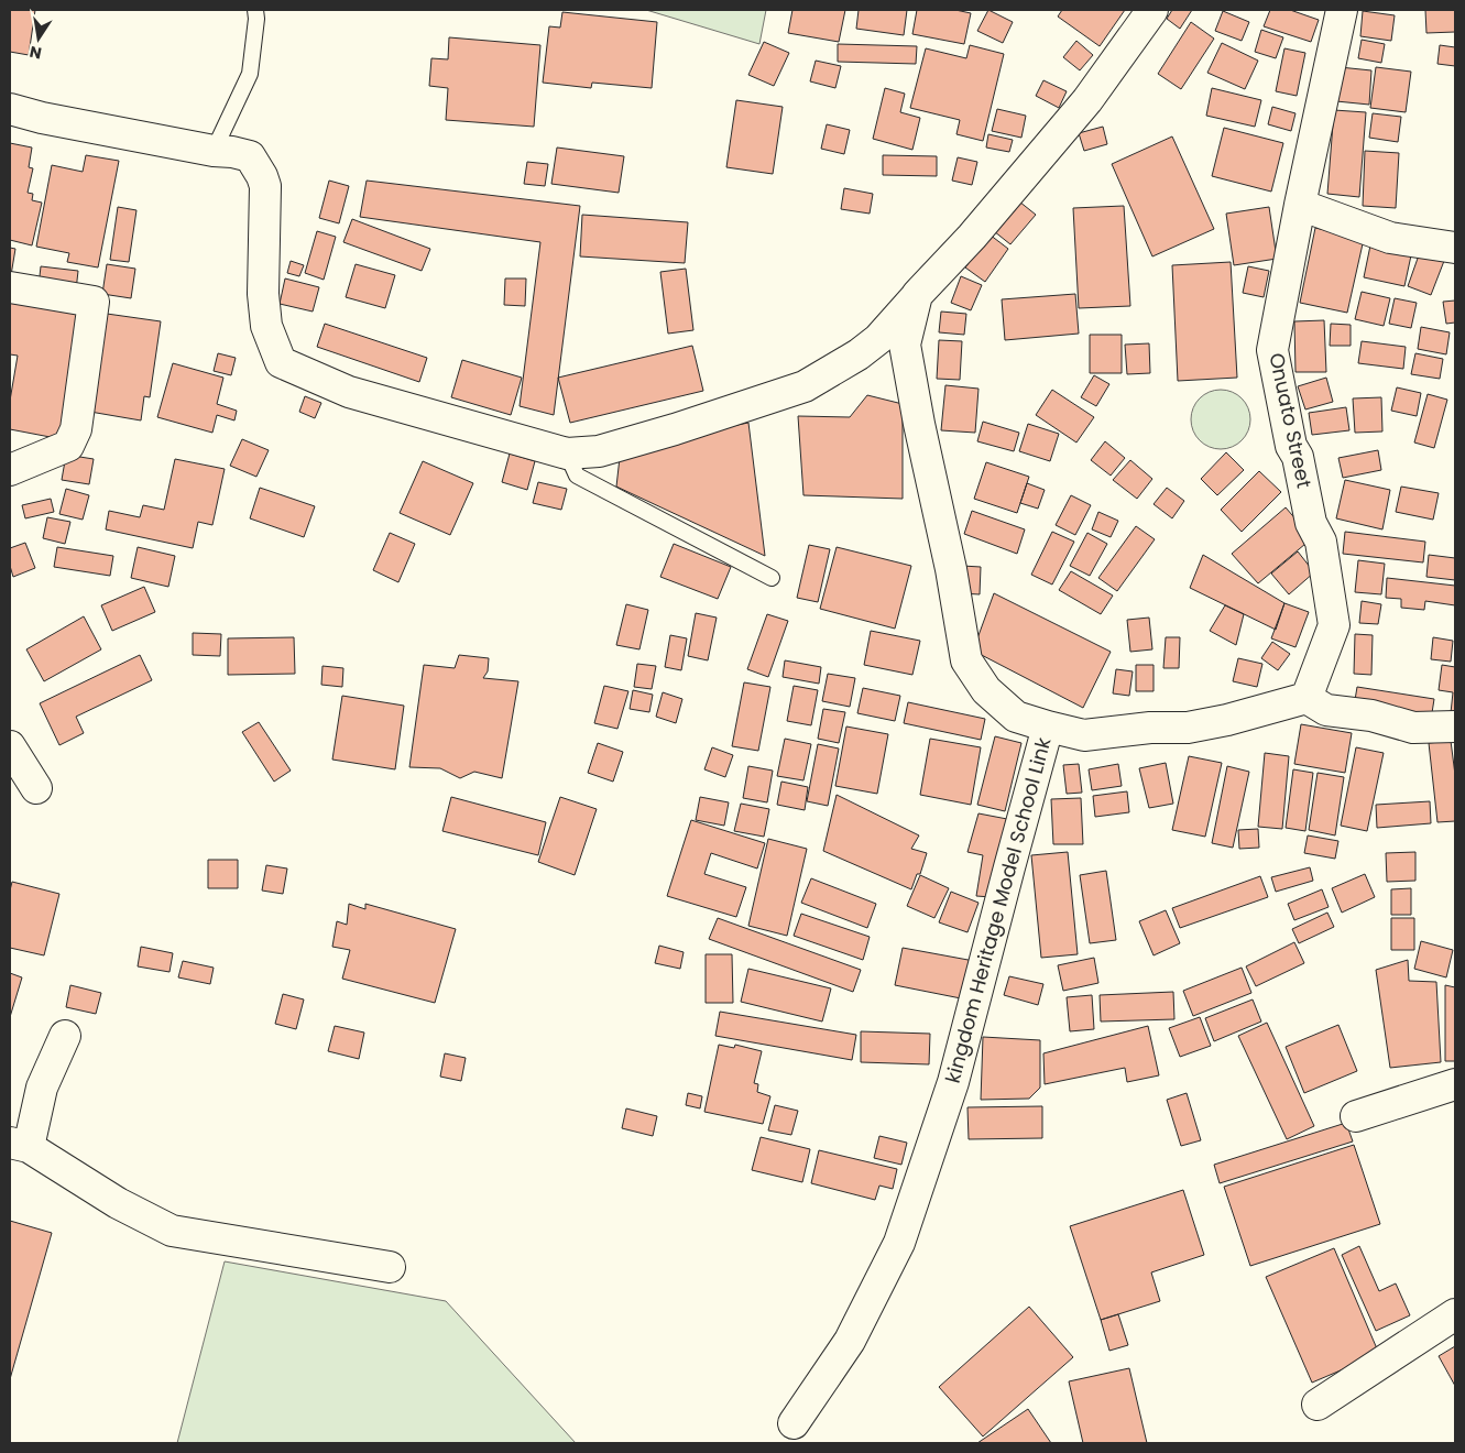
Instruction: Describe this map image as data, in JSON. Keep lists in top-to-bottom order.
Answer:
{
  "streets": {
    "street": ["Onuato Street", "kingdom Heritage Model School Link"]
  },
  "north": "bottom"
}
